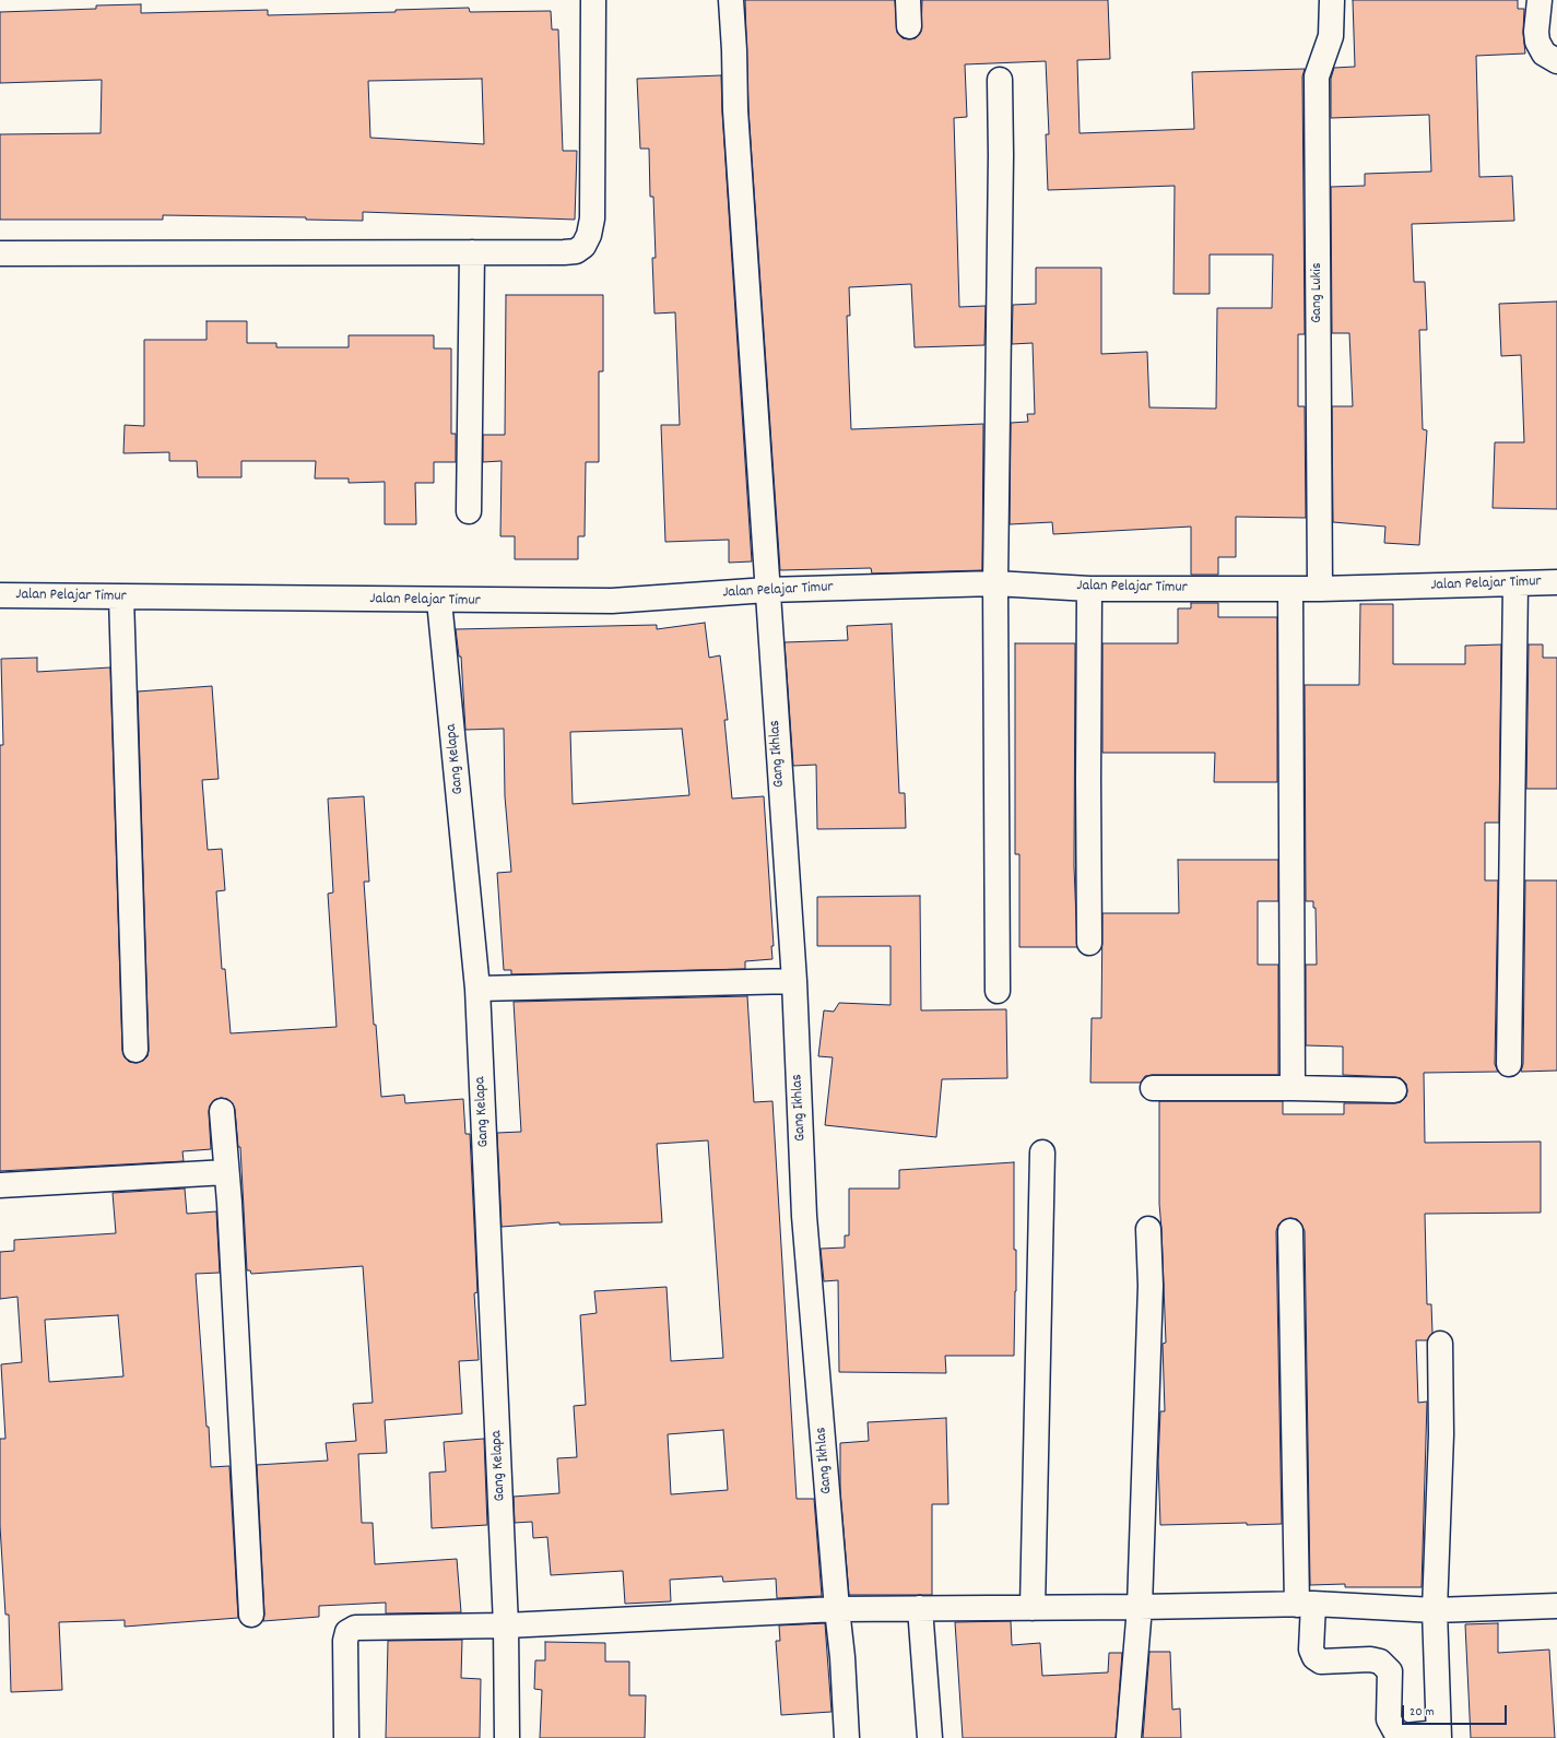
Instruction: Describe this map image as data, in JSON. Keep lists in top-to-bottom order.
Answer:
{
  "streets": {
    "street": [
      "Gang Lukis",
      "Jalan Pelajar Timur",
      "Gang Ikhlas",
      "Gang Kelapa"
    ]
  },
  "crossings": [
    ["Gang Lukis", "Jalan Pelajar Timur"],
    ["Jalan Pelajar Timur", "Gang Ikhlas"],
    ["Jalan Pelajar Timur", "Gang Kelapa"]
  ],
  "scale_bar": "20 m"
}
